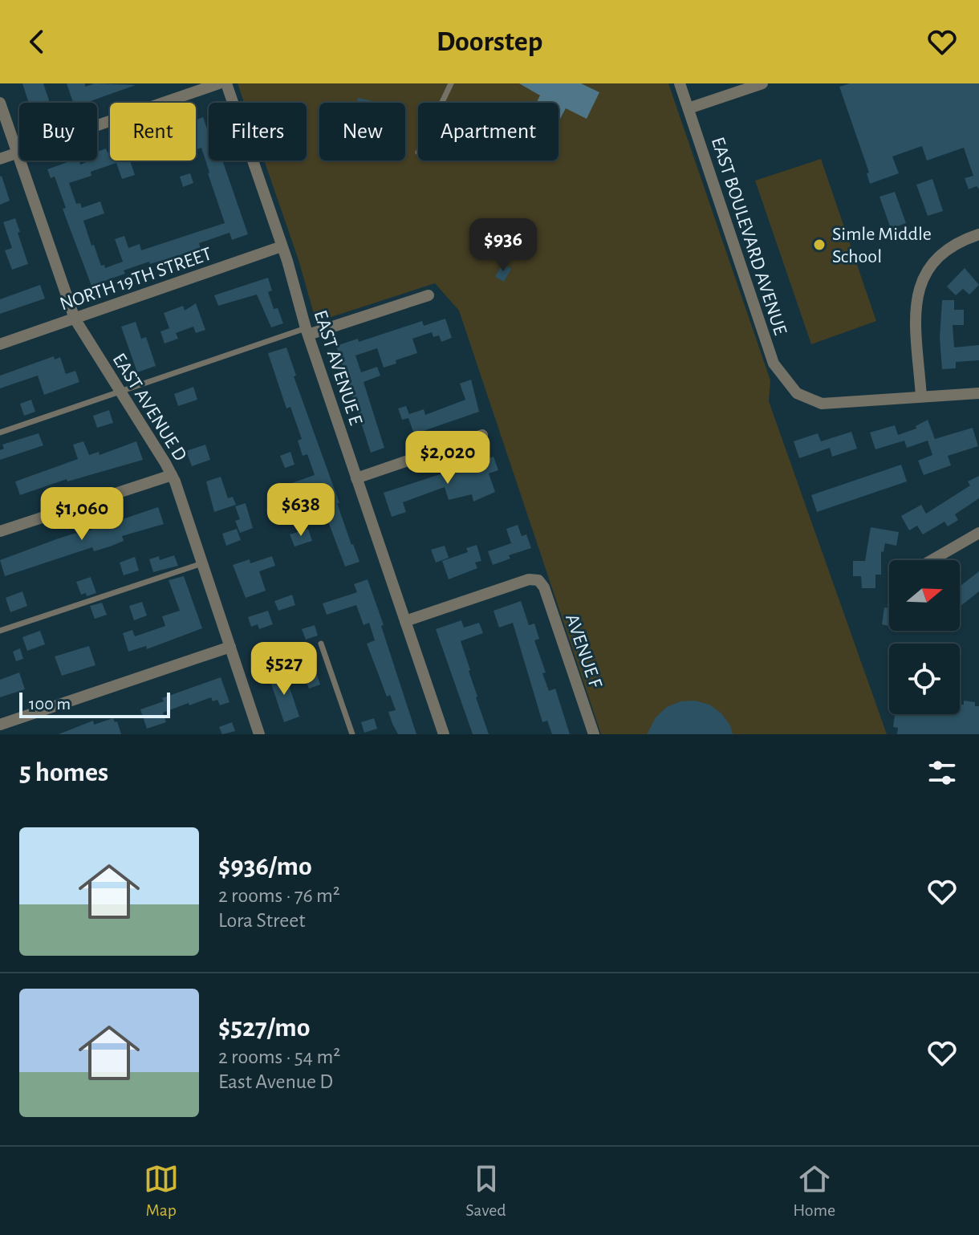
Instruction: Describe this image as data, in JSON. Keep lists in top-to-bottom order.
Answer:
{
  "streets": {
    "street": [
      "EAST BOULEVARD AVENUE",
      "NORTH 19TH STREET",
      "EAST AVENUE E",
      "EAST AVENUE D",
      "AVENUE F"
    ]
  },
  "crossings": [
    ["NORTH 19TH STREET", "EAST AVENUE E"],
    ["NORTH 19TH STREET", "EAST AVENUE D"],
    ["EAST AVENUE E", "AVENUE F"]
  ],
  "places": ["Simle Middle School"],
  "scale_bar": "100 m",
  "north": "right",
  "page": {
    "header": "Doorstep",
    "chip": [
      "Buy",
      "Rent",
      "Filters",
      "New",
      "Apartment"
    ],
    "price": [
      "$936",
      "$2,020",
      "$638",
      "$1,060",
      "$527"
    ],
    "scale": "100 m",
    "heading": "5 homes",
    "list": [
      {
        "name": "$936/mo",
        "note": "2 rooms · 76 m² · Lora Street"
      },
      {
        "name": "$527/mo",
        "note": "2 rooms · 54 m² · East Avenue D"
      }
    ],
    "tabs": ["Map", "Saved", "Home"]
  }
}
